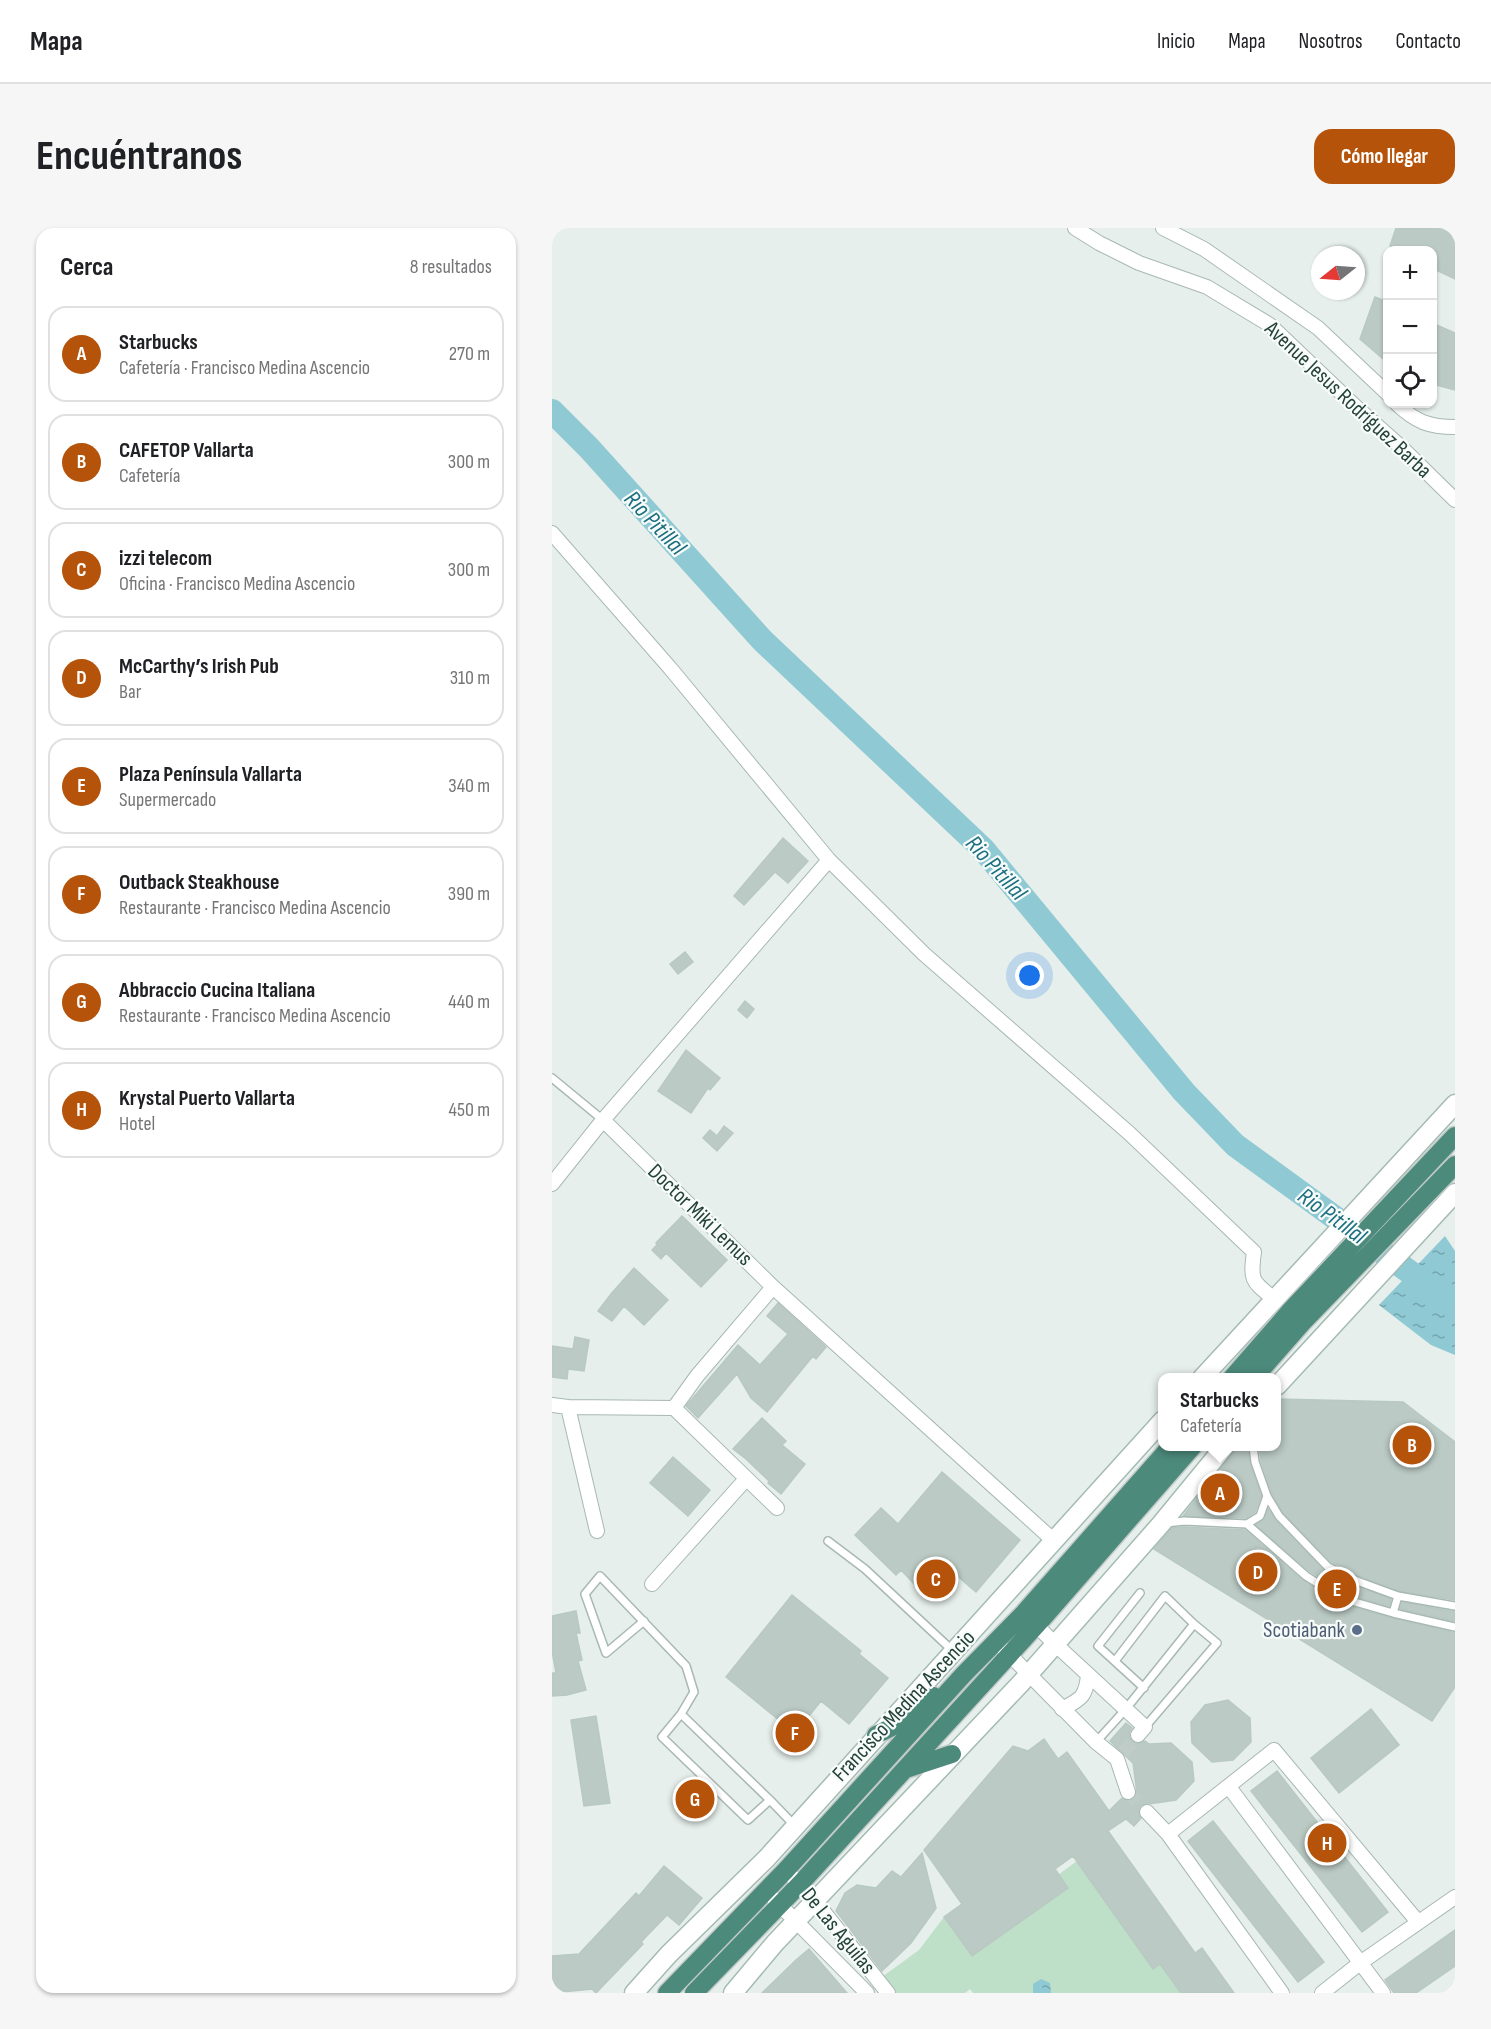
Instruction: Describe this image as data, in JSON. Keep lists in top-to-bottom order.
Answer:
{
  "streets": {
    "highway": ["Francisco Medina Ascencio"],
    "street": ["Avenue Jesus Rodríguez Barba", "Doctor Miki Lemus", "De Las Aguilas"]
  },
  "crossings": [
    ["Francisco Medina Ascencio", "De Las Aguilas"]
  ],
  "water": ["Rio Pitillal"],
  "places": ["Scotiabank"],
  "north": "left",
  "page": {
    "header": "Mapa",
    "nav": [
      "Inicio",
      "Mapa",
      "Nosotros",
      "Contacto"
    ],
    "buttons": "Cómo llegar",
    "title": "Encuéntranos",
    "heading": ["Cerca", "8 resultados"],
    "map_buttons": ["+", "−"],
    "list": [
      {
        "mark": "A",
        "name": "Starbucks",
        "note": "Cafetería · Francisco Medina Ascencio",
        "value": "270 m"
      },
      {
        "mark": "B",
        "name": "CAFETOP Vallarta",
        "note": "Cafetería",
        "value": "300 m"
      },
      {
        "mark": "C",
        "name": "izzi telecom",
        "note": "Oficina · Francisco Medina Ascencio",
        "value": "300 m"
      },
      {
        "mark": "D",
        "name": "McCarthy’s Irish Pub",
        "note": "Bar",
        "value": "310 m"
      },
      {
        "mark": "E",
        "name": "Plaza Península Vallarta",
        "note": "Supermercado",
        "value": "340 m"
      },
      {
        "mark": "F",
        "name": "Outback Steakhouse",
        "note": "Restaurante · Francisco Medina Ascencio",
        "value": "390 m"
      },
      {
        "mark": "G",
        "name": "Abbraccio Cucina Italiana",
        "note": "Restaurante · Francisco Medina Ascencio",
        "value": "440 m"
      },
      {
        "mark": "H",
        "name": "Krystal Puerto Vallarta",
        "note": "Hotel",
        "value": "450 m"
      }
    ],
    "popup": ["Starbucks", "Cafetería"],
    "pins": [
      "B",
      "A",
      "D",
      "C",
      "E",
      "F",
      "G",
      "H"
    ]
  }
}
